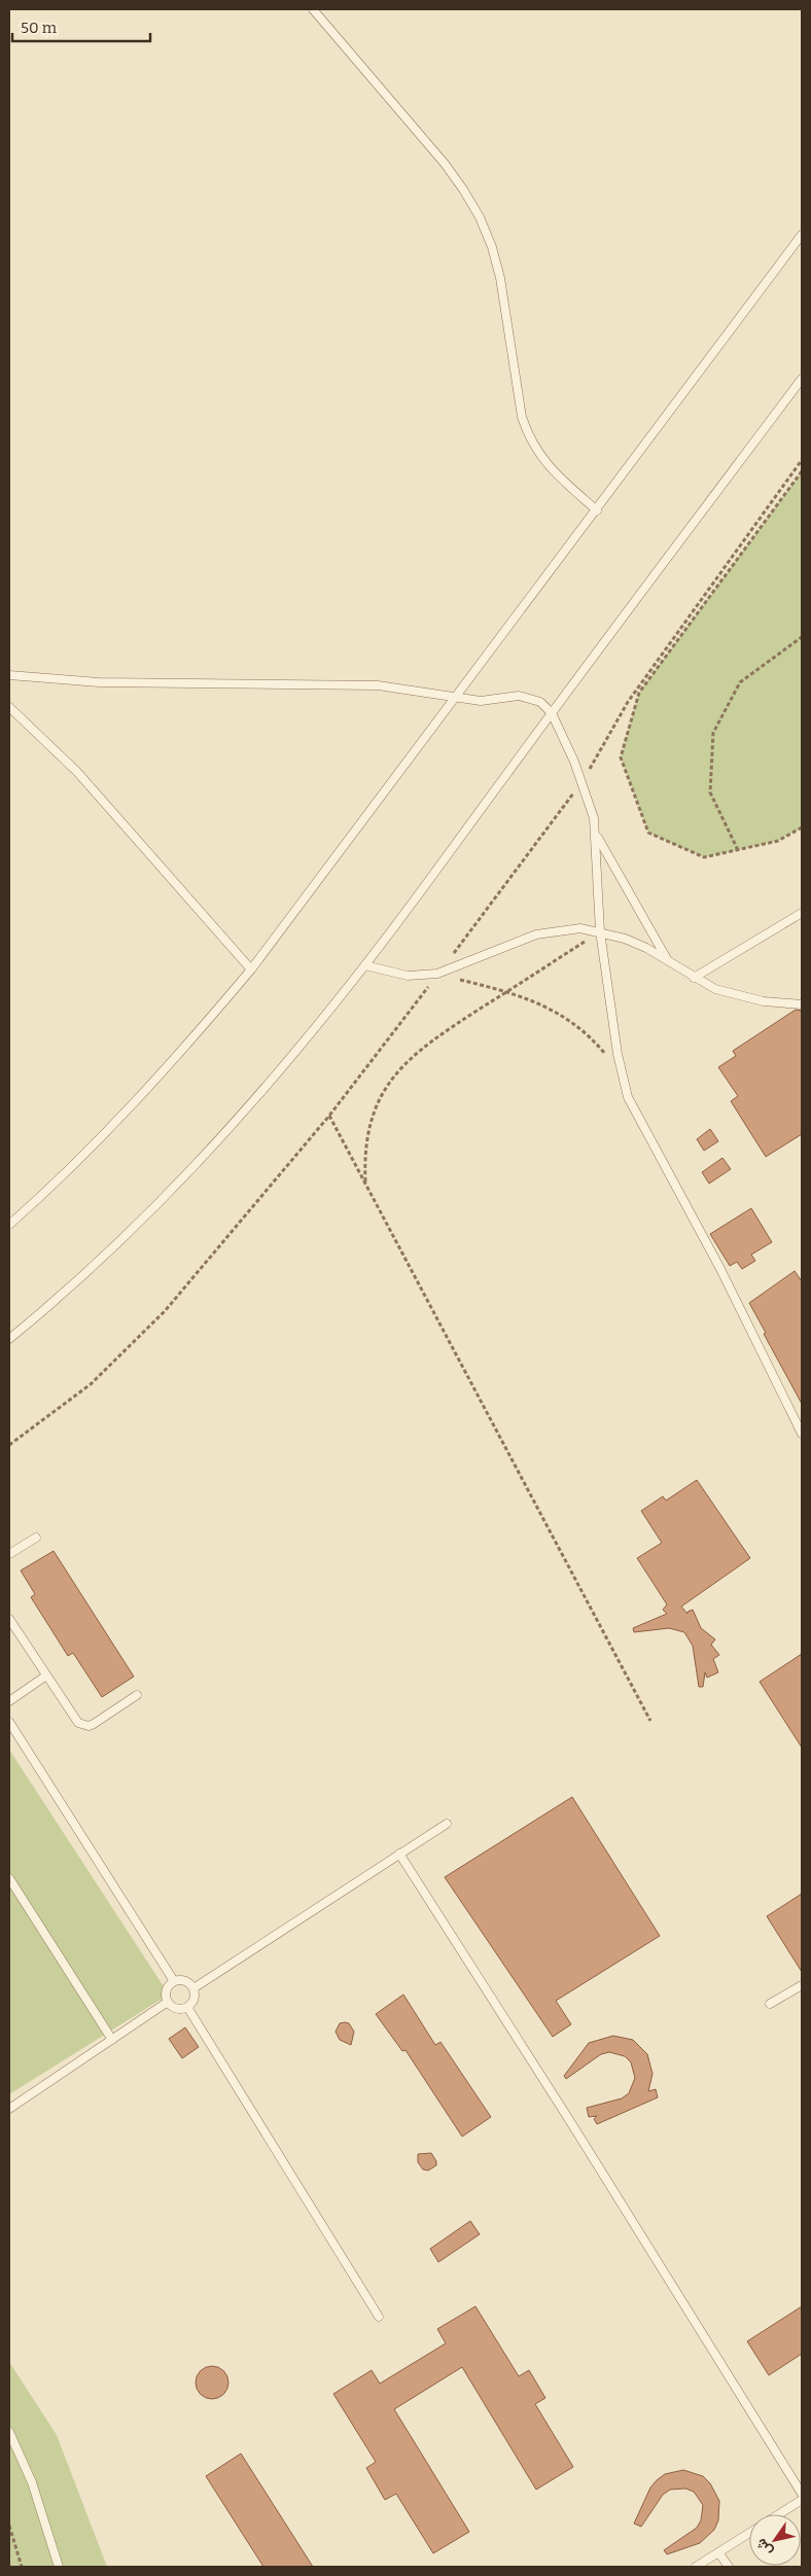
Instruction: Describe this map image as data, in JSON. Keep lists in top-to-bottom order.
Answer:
{
  "scale_bar": "50 m",
  "north": "bottom left"
}
